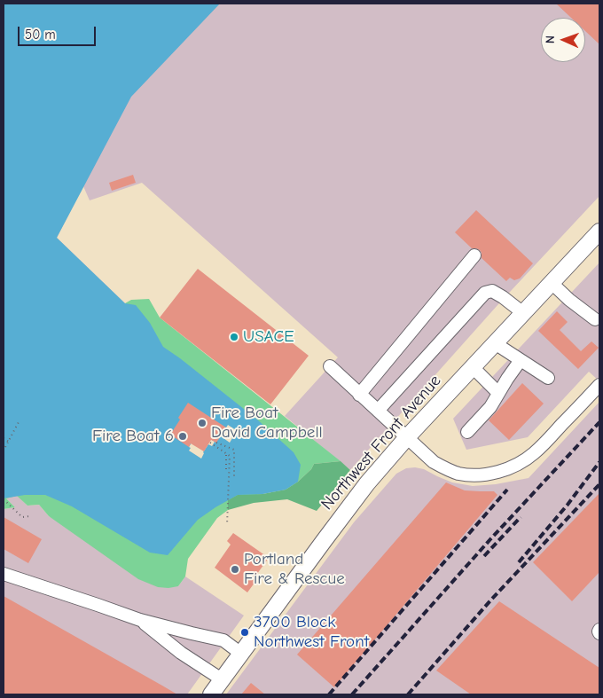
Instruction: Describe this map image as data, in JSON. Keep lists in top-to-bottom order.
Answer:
{
  "streets": {
    "main road": ["Northwest Front Avenue"]
  },
  "places": [
    "USACE",
    "Fire Boat David Campbell",
    "Fire Boat 6",
    "Portland Fire & Rescue",
    "3700 Block Northwest Front"
  ],
  "scale_bar": "50 m",
  "north": "left"
}
